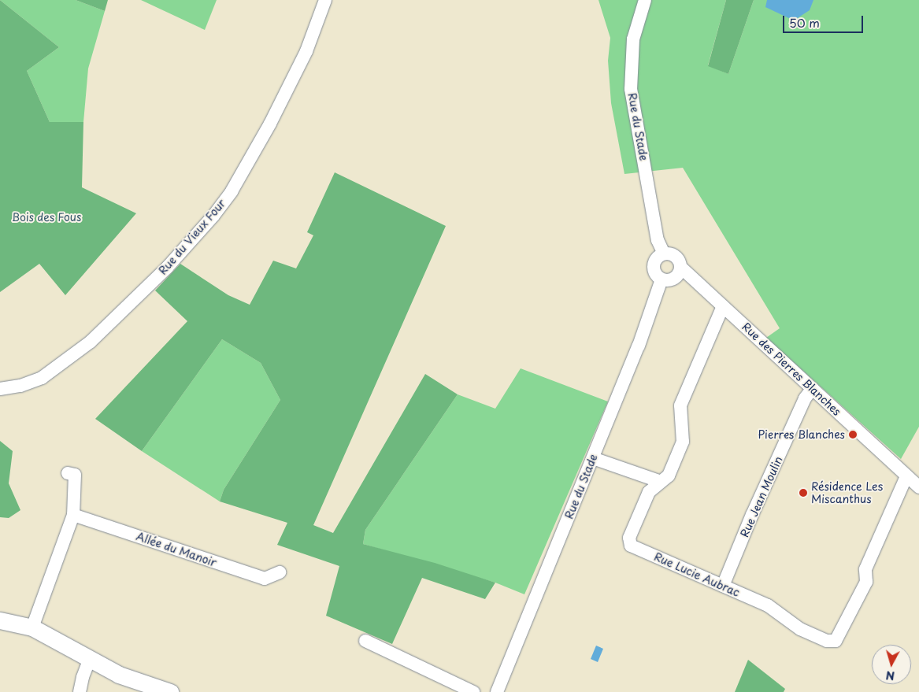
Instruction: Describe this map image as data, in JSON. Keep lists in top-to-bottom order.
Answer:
{
  "streets": {
    "street": [
      "Rue du Stade",
      "Rue du Vieux Four",
      "Rue des Pierres Blanches",
      "Rue Jean Moulin",
      "Allée du Manoir",
      "Rue Lucie Aubrac"
    ]
  },
  "crossings": [
    ["Rue du Stade", "Rue des Pierres Blanches"],
    ["Rue des Pierres Blanches", "Rue Jean Moulin"],
    ["Rue des Pierres Blanches", "Rue Lucie Aubrac"],
    ["Rue Jean Moulin", "Rue Lucie Aubrac"]
  ],
  "parks": ["Bois des Fous"],
  "places": ["Pierres Blanches", "Résidence Les Miscanthus"],
  "scale_bar": "50 m",
  "north": "bottom"
}
